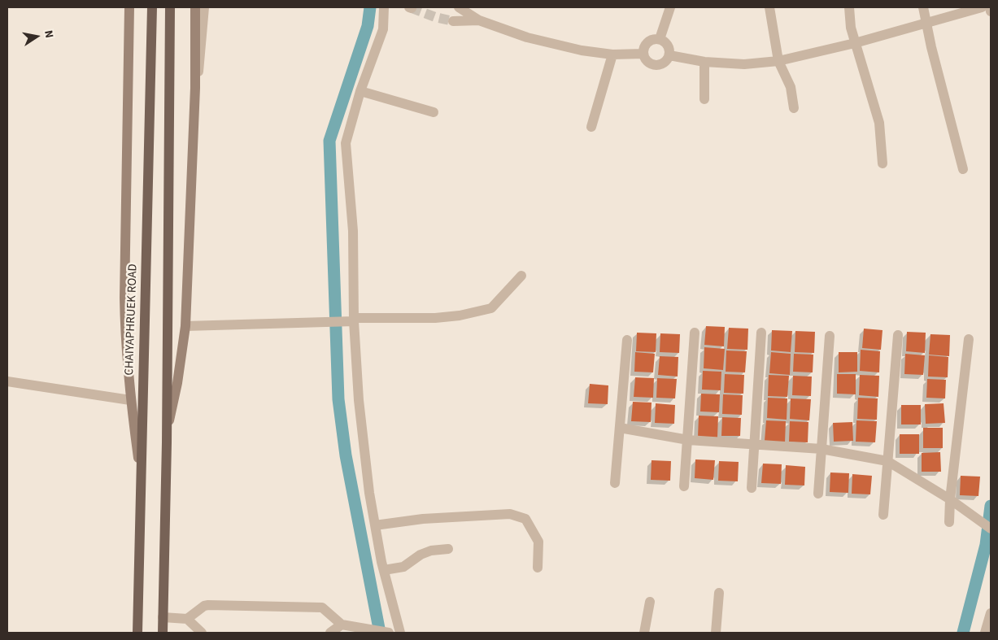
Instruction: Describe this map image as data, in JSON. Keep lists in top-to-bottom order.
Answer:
{
  "streets": {
    "main road": ["CHAIYAPHRUEK ROAD"]
  },
  "north": "right"
}
